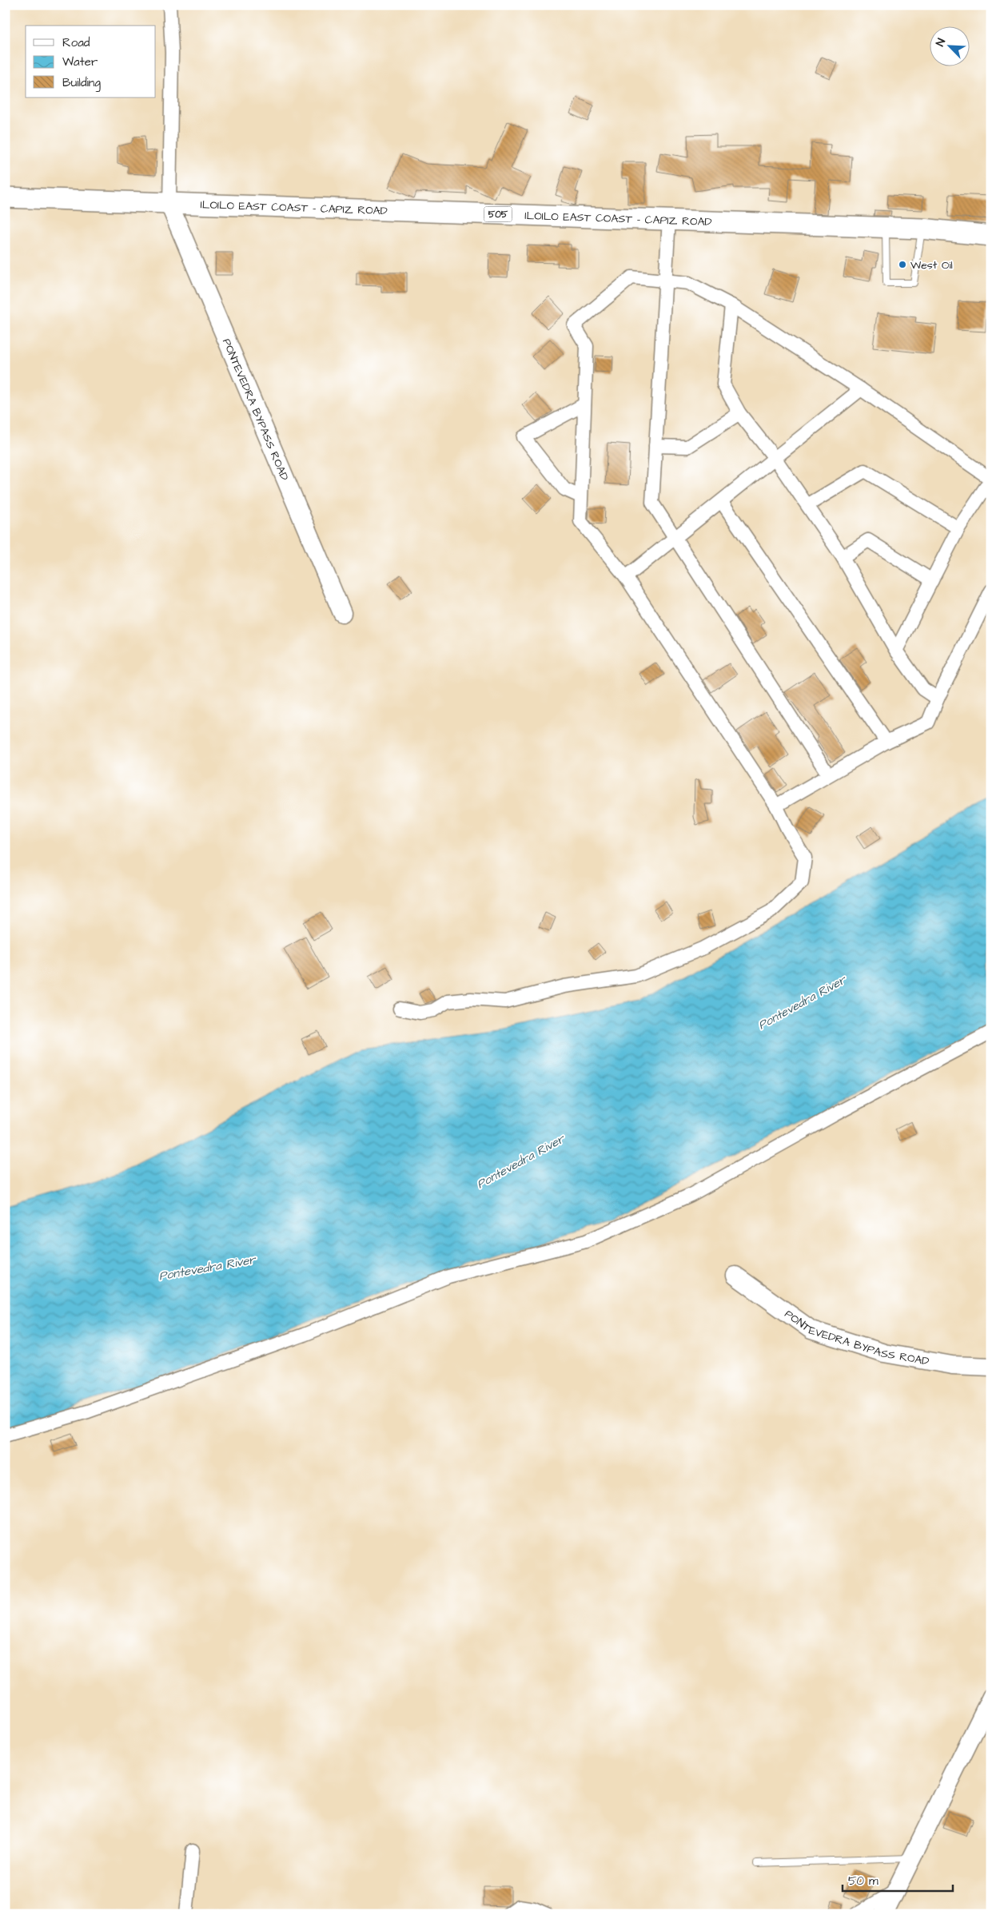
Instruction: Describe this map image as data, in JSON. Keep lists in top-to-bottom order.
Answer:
{
  "streets": {
    "main road": ["ILOILO EAST COAST – CAPIZ ROAD", "505", "PONTEVEDRA BYPASS ROAD"]
  },
  "crossings": [
    ["ILOILO EAST COAST – CAPIZ ROAD", "PONTEVEDRA BYPASS ROAD"]
  ],
  "water": ["Pontevedra River"],
  "places": ["West Oil"],
  "legend": ["Road", "Water", "Building"],
  "scale_bar": "50 m",
  "north": "top left"
}
